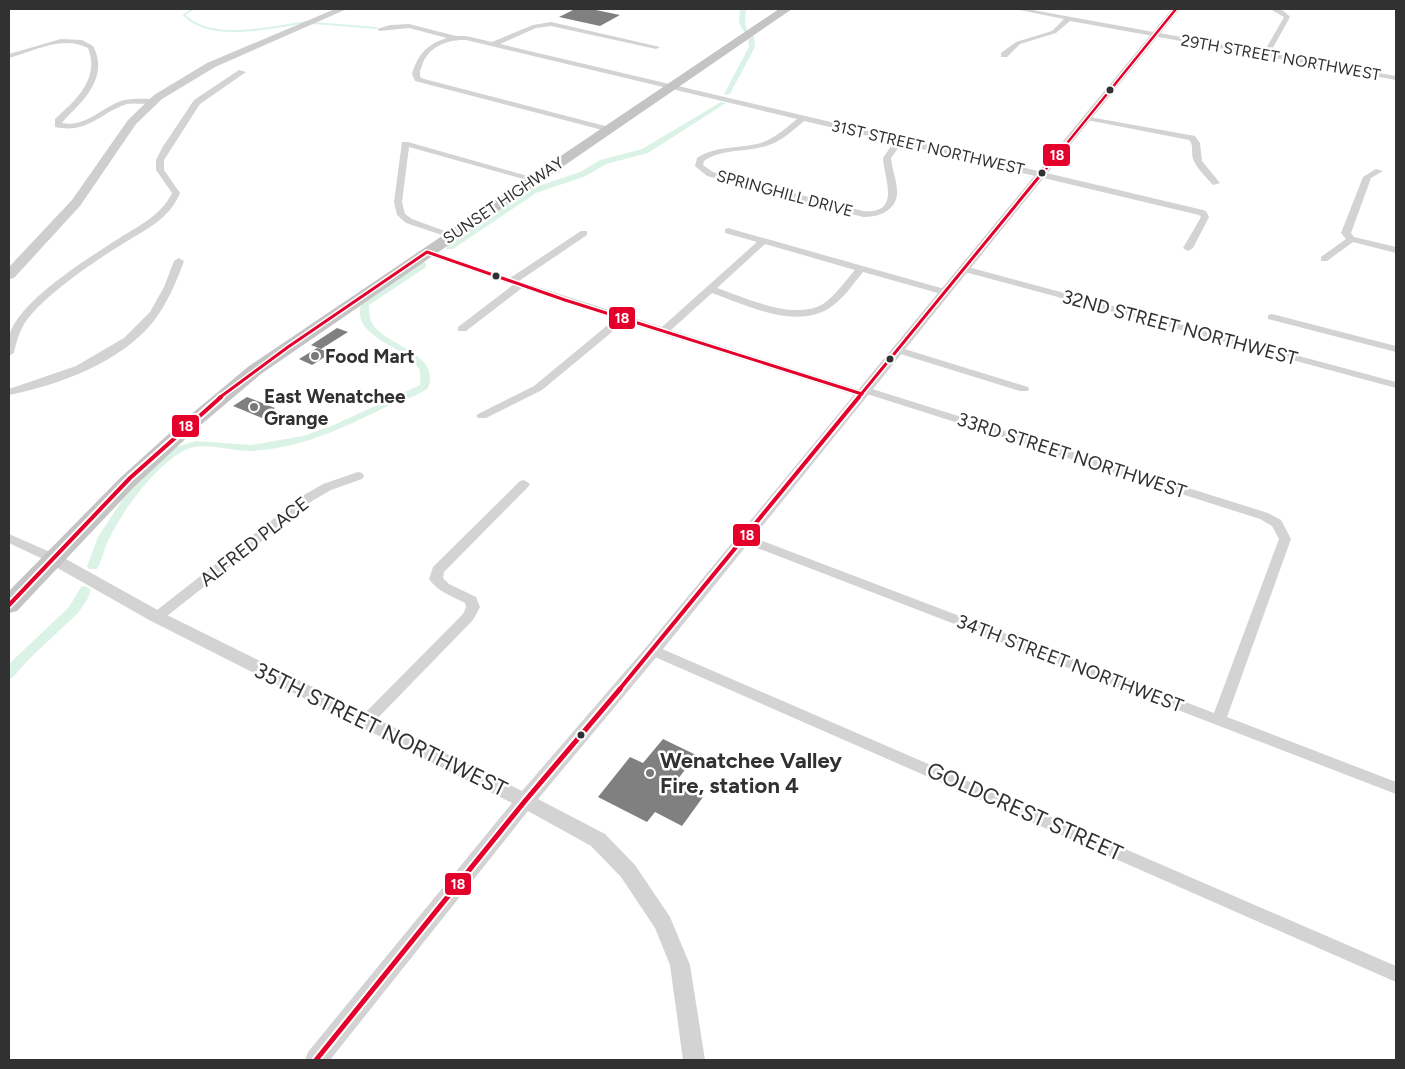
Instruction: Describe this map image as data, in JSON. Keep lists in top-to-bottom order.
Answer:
{
  "streets": {
    "highway": ["SUNSET HIGHWAY"],
    "street": [
      "29TH STREET NORTHWEST",
      "31ST STREET NORTHWEST",
      "SPRINGHILL DRIVE",
      "32ND STREET NORTHWEST",
      "33RD STREET NORTHWEST",
      "ALFRED PLACE",
      "34TH STREET NORTHWEST",
      "35TH STREET NORTHWEST",
      "GOLDCREST STREET"
    ]
  },
  "crossings": [
    ["31ST STREET NORTHWEST", "SPRINGHILL DRIVE"],
    ["31ST STREET NORTHWEST", "SUNSET HIGHWAY"],
    ["SUNSET HIGHWAY", "33RD STREET NORTHWEST"],
    ["SUNSET HIGHWAY", "35TH STREET NORTHWEST"],
    ["33RD STREET NORTHWEST", "34TH STREET NORTHWEST"],
    ["ALFRED PLACE", "35TH STREET NORTHWEST"]
  ],
  "places": ["Food Mart", "East Wenatchee Grange", "Wenatchee Valley Fire, station 4"],
  "lines": ["transit line 18"]
}
